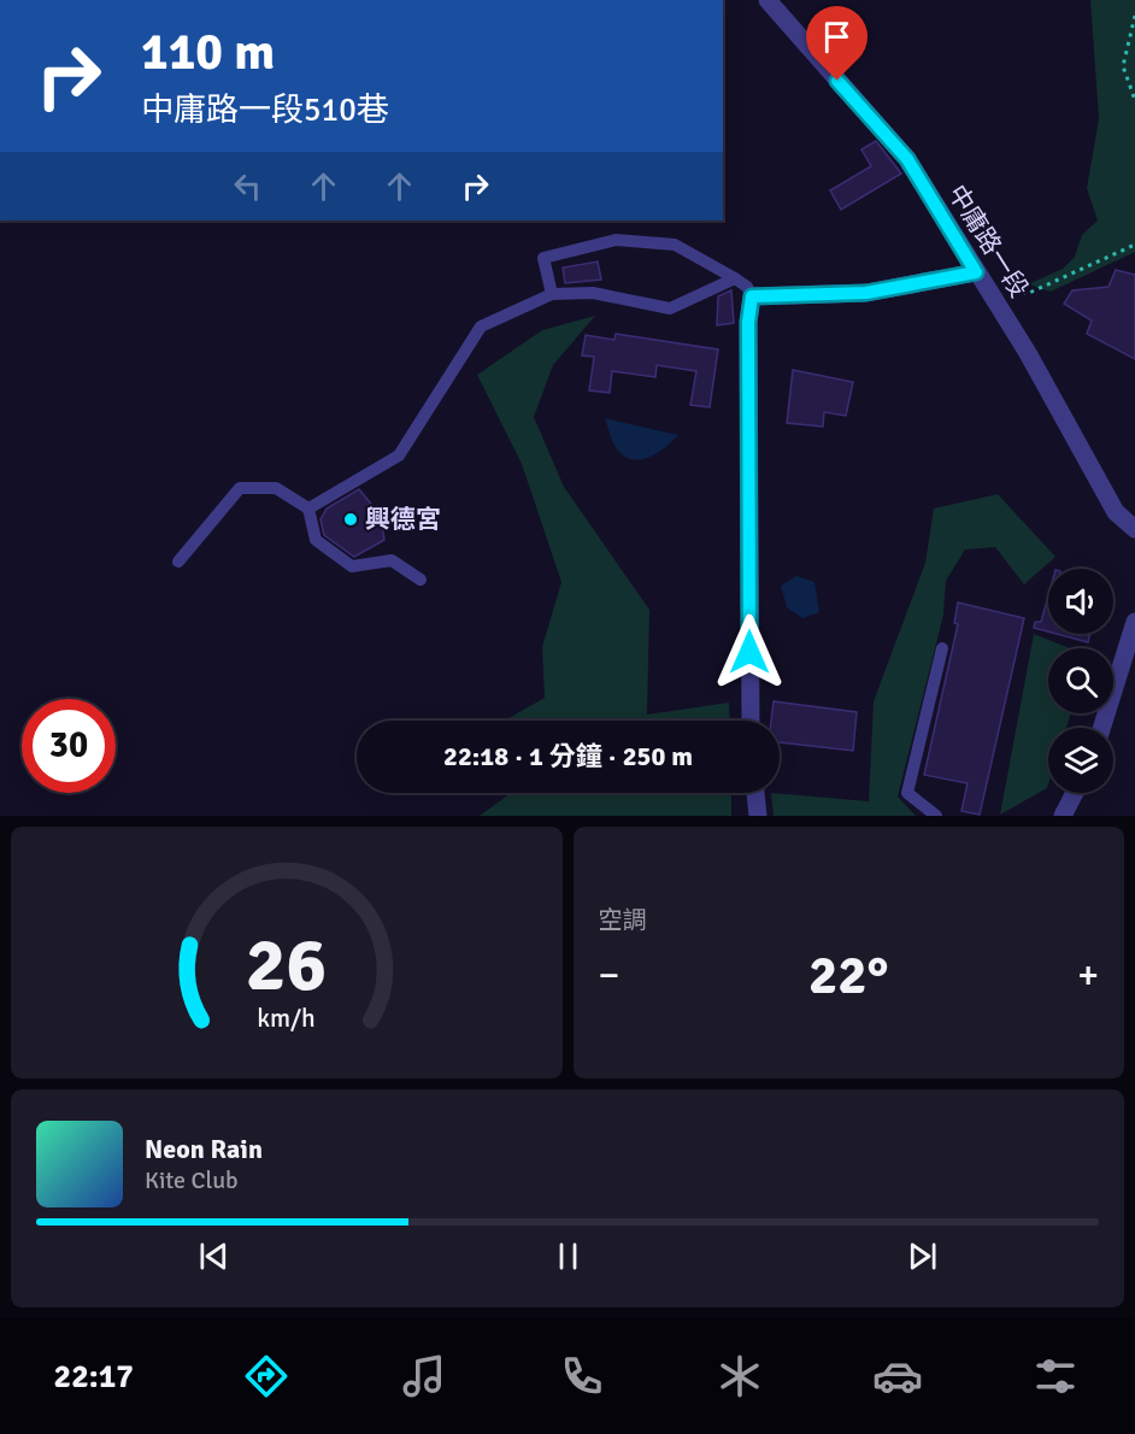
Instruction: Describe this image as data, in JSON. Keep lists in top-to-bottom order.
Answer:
{
  "streets": {
    "street": ["中庸路一段"]
  },
  "places": ["興德宮"],
  "page": {
    "turn": ["110 m", "中庸路一段510巷"],
    "limit": "30",
    "trip": "22:18 · 1 分鐘 · 250 m",
    "tile": "空調",
    "heat": ["−", "22°", "+"],
    "song": ["Neon Rain", "Kite Club"],
    "tabs": "22:17",
    "gauge": ["26", "km/h"]
  }
}
